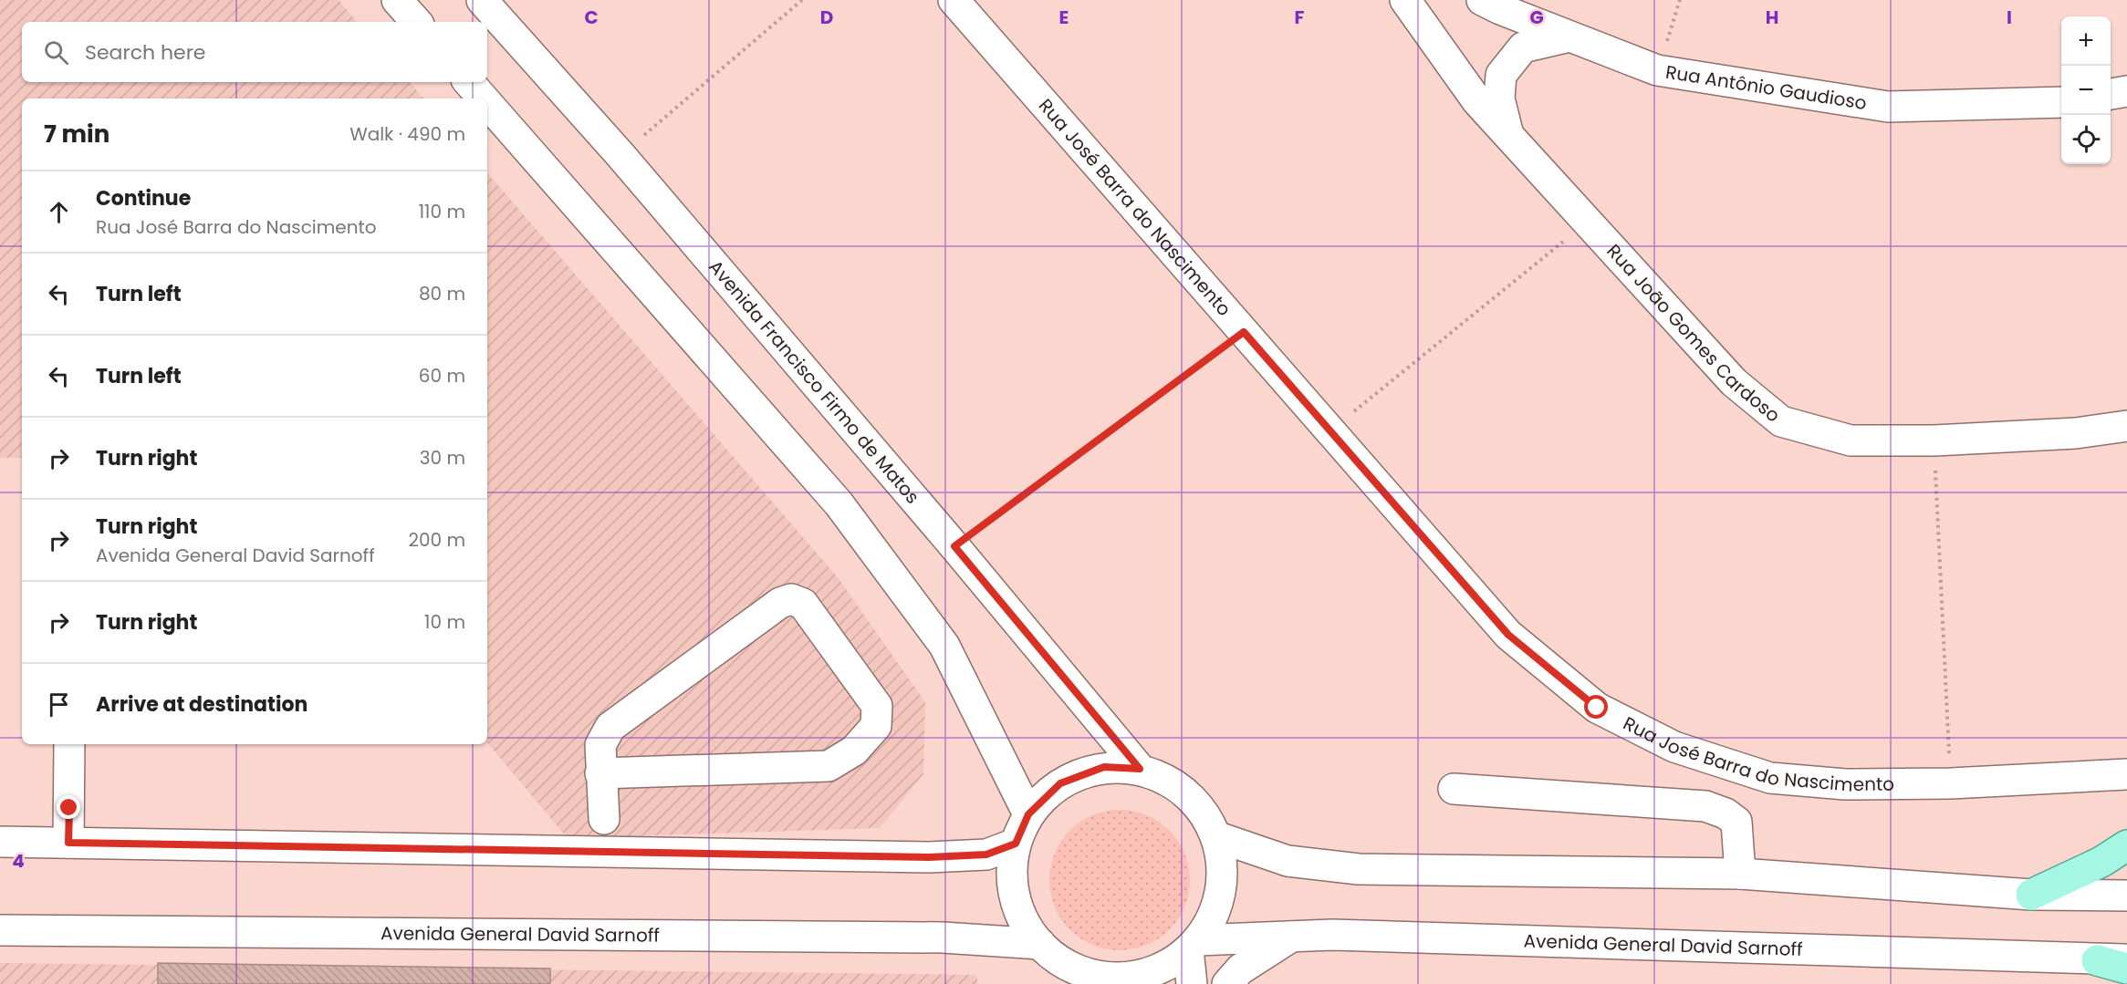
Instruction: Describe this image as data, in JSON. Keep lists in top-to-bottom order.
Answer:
{
  "streets": {
    "street": [
      "Rua Antônio Gaudioso",
      "Rua José Barra do Nascimento",
      "Rua João Gomes Cardoso",
      "Avenida Francisco Firmo de Matos",
      "Avenida General David Sarnoff"
    ]
  },
  "page": {
    "map_buttons": ["+", "−"],
    "search": "Search here",
    "heading": ["7 min", "Walk · 490 m"],
    "list": [
      ["Continue", "Rua José Barra do Nascimento", "110 m"],
      ["Turn left", "80 m"],
      ["Turn left", "60 m"],
      ["Turn right", "30 m"],
      ["Turn right", "Avenida General David Sarnoff", "200 m"],
      ["Turn right", "10 m"],
      "Arrive at destination"
    ]
  },
  "grid": {
    "columns": [
      "C",
      "D",
      "E",
      "F",
      "G",
      "H",
      "I"
    ],
    "rows": ["4"]
  }
}
